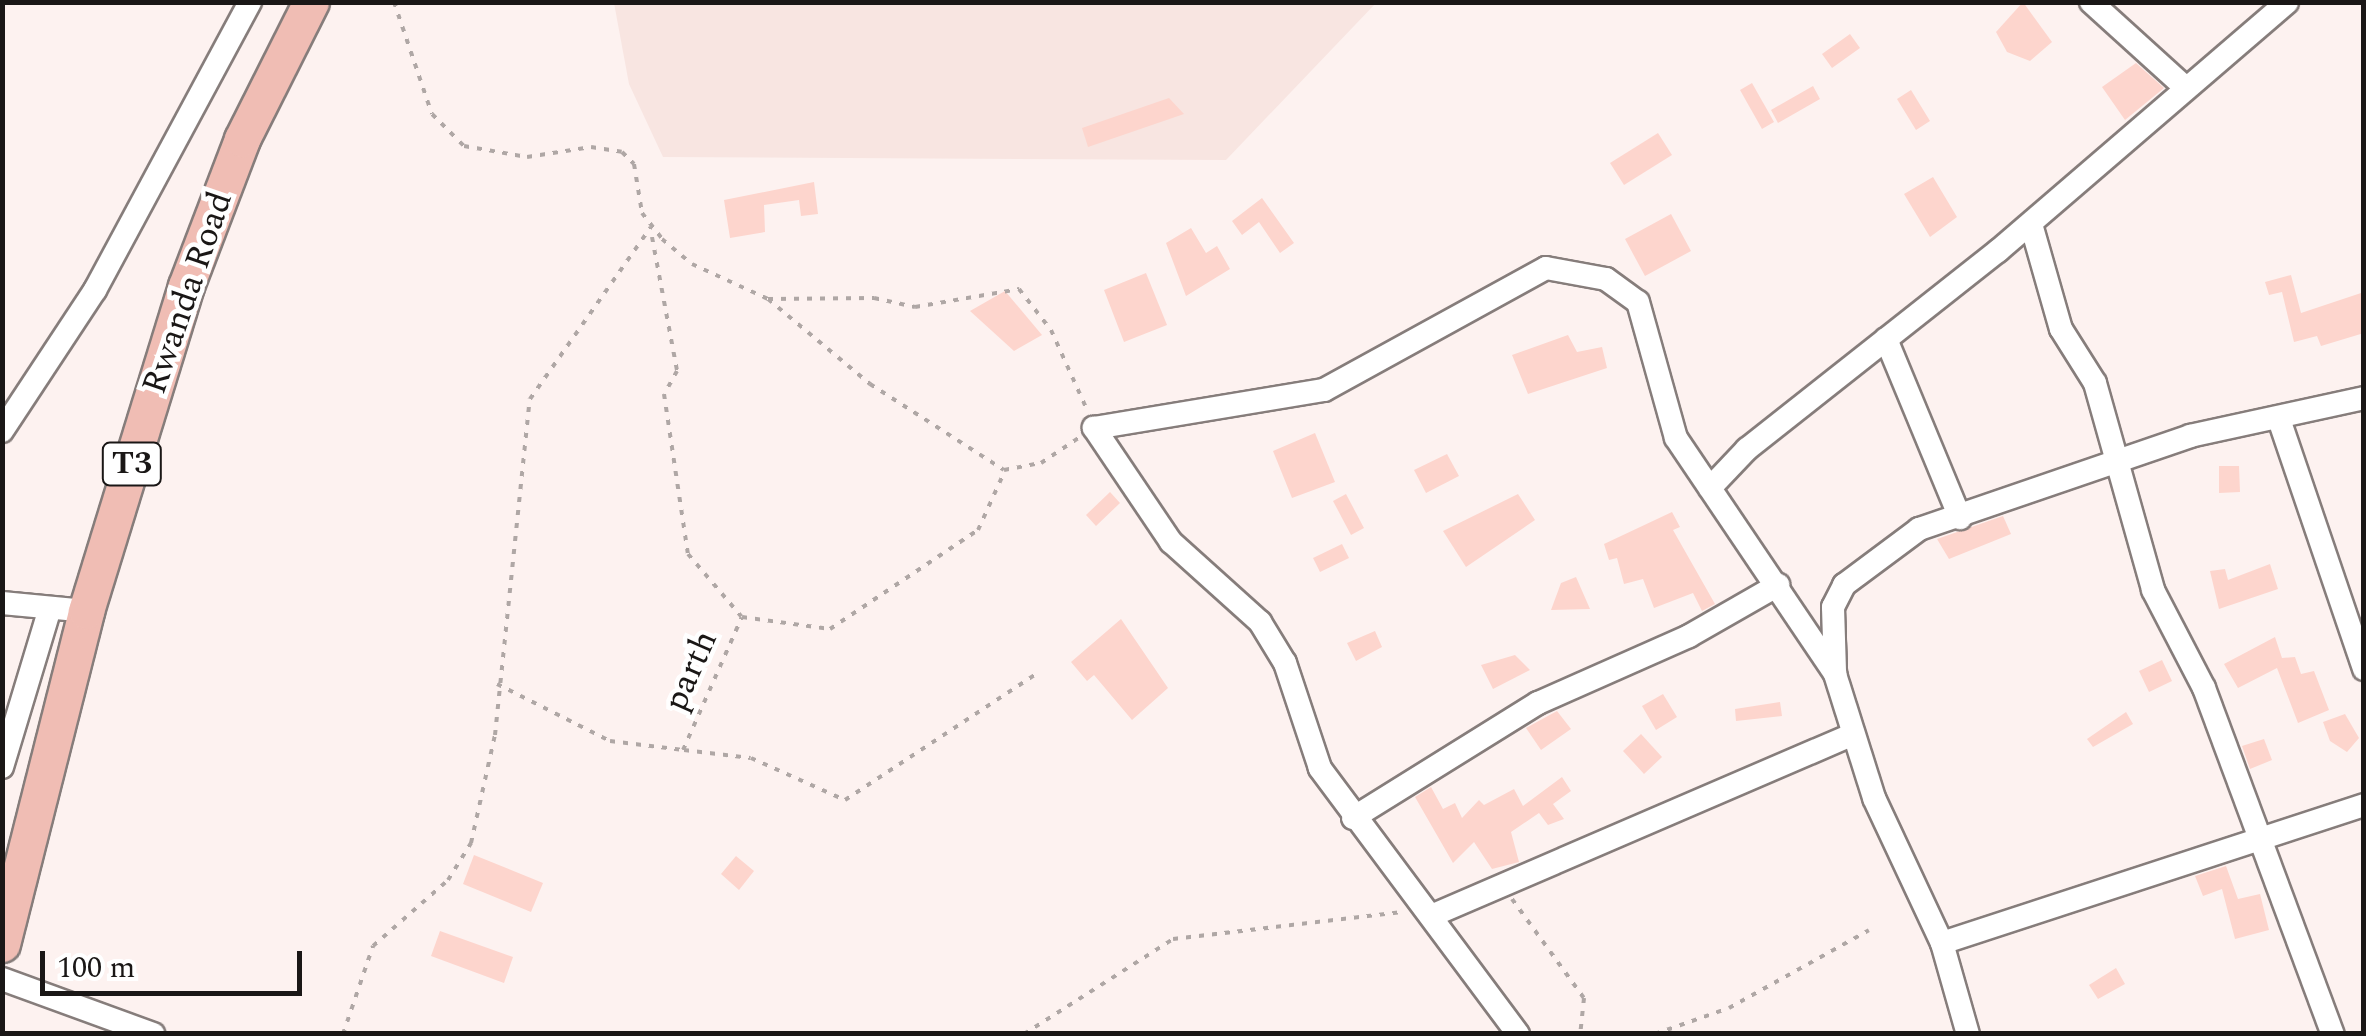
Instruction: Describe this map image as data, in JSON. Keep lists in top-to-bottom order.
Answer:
{
  "streets": {
    "highway": ["Rwanda Road", "T3"],
    "path": ["parth"]
  },
  "scale_bar": "100 m"
}
